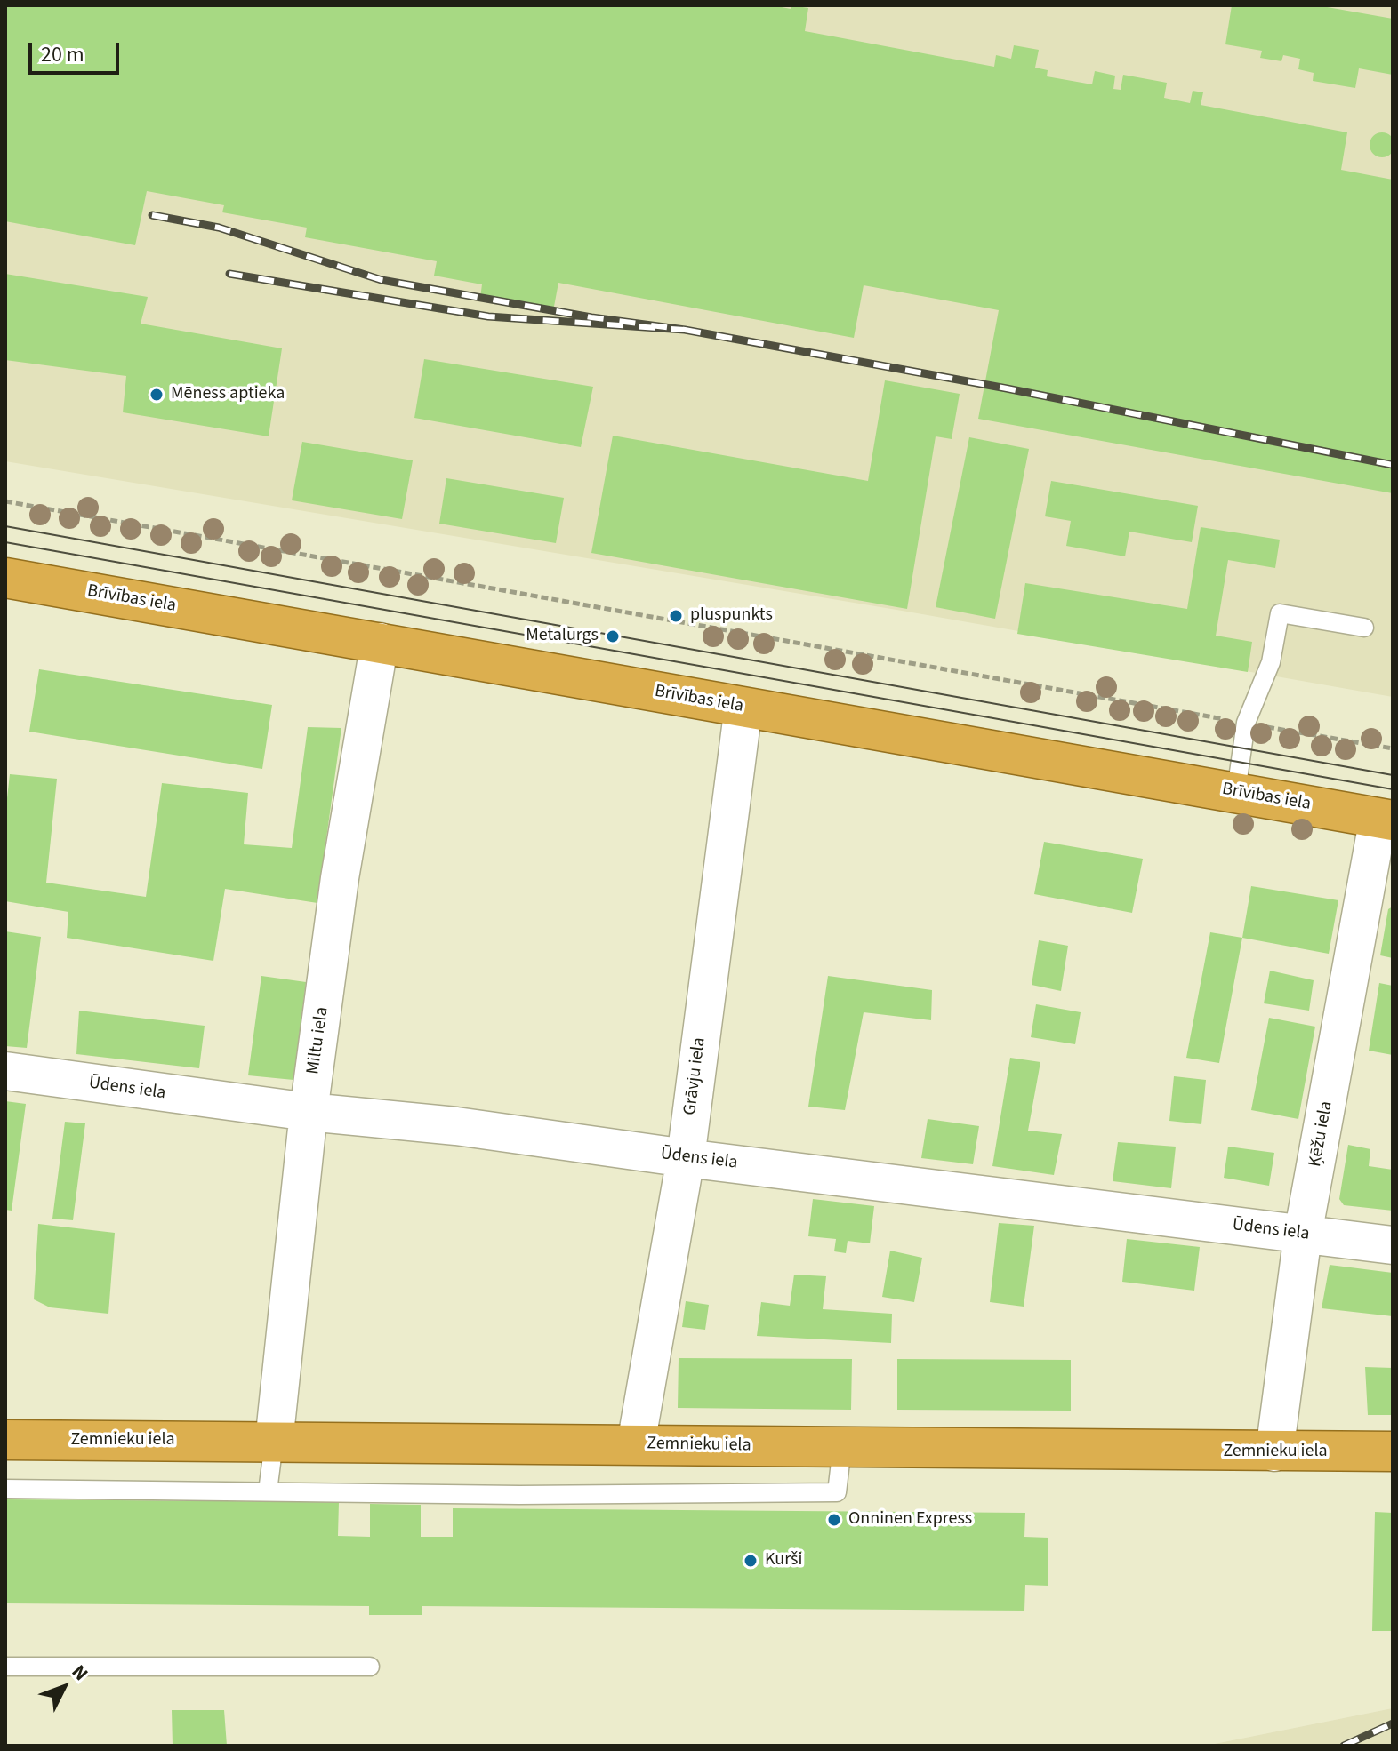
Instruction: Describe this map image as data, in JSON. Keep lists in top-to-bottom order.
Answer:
{
  "streets": {
    "highway": ["Brīvības iela", "Zemnieku iela"],
    "street": [
      "Miltu iela",
      "Grāvju iela",
      "Ūdens iela",
      "Ķēžu iela"
    ]
  },
  "crossings": [
    ["Brīvības iela", "Miltu iela"],
    ["Brīvības iela", "Grāvju iela"],
    ["Brīvības iela", "Ķēžu iela"],
    ["Miltu iela", "Ūdens iela"],
    ["Miltu iela", "Zemnieku iela"],
    ["Grāvju iela", "Ūdens iela"],
    ["Grāvju iela", "Zemnieku iela"],
    ["Ūdens iela", "Ķēžu iela"],
    ["Ķēžu iela", "Zemnieku iela"]
  ],
  "places": [
    "Mēness aptieka",
    "pluspunkts",
    "Metalurgs",
    "Onninen Express",
    "Kurši"
  ],
  "scale_bar": "20 m",
  "north": "top right"
}
